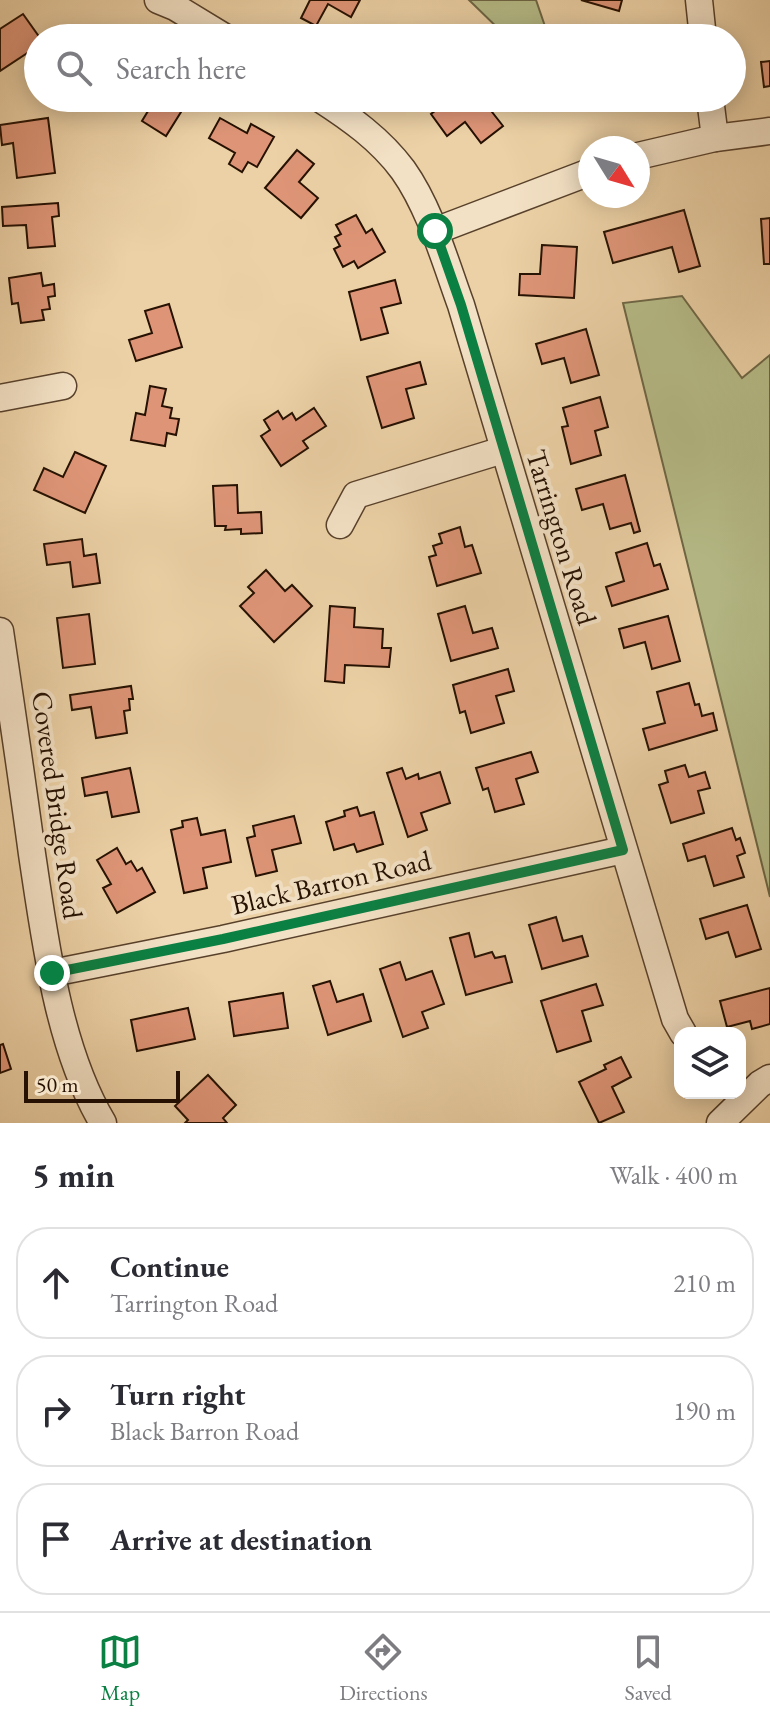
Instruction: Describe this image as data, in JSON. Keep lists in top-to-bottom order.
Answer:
{
  "streets": {
    "street": ["Tarrington Road", "Covered Bridge Road", "Black Barron Road"]
  },
  "crossings": [
    ["Tarrington Road", "Black Barron Road"],
    ["Covered Bridge Road", "Black Barron Road"]
  ],
  "scale_bar": "50 m",
  "north": "bottom right",
  "page": {
    "search": "Search here",
    "scale": "50 m",
    "heading": ["5 min", "Walk · 400 m"],
    "list": [
      ["Continue", "Tarrington Road", "210 m"],
      ["Turn right", "Black Barron Road", "190 m"],
      "Arrive at destination"
    ],
    "nav": ["Map", "Directions", "Saved"]
  }
}
